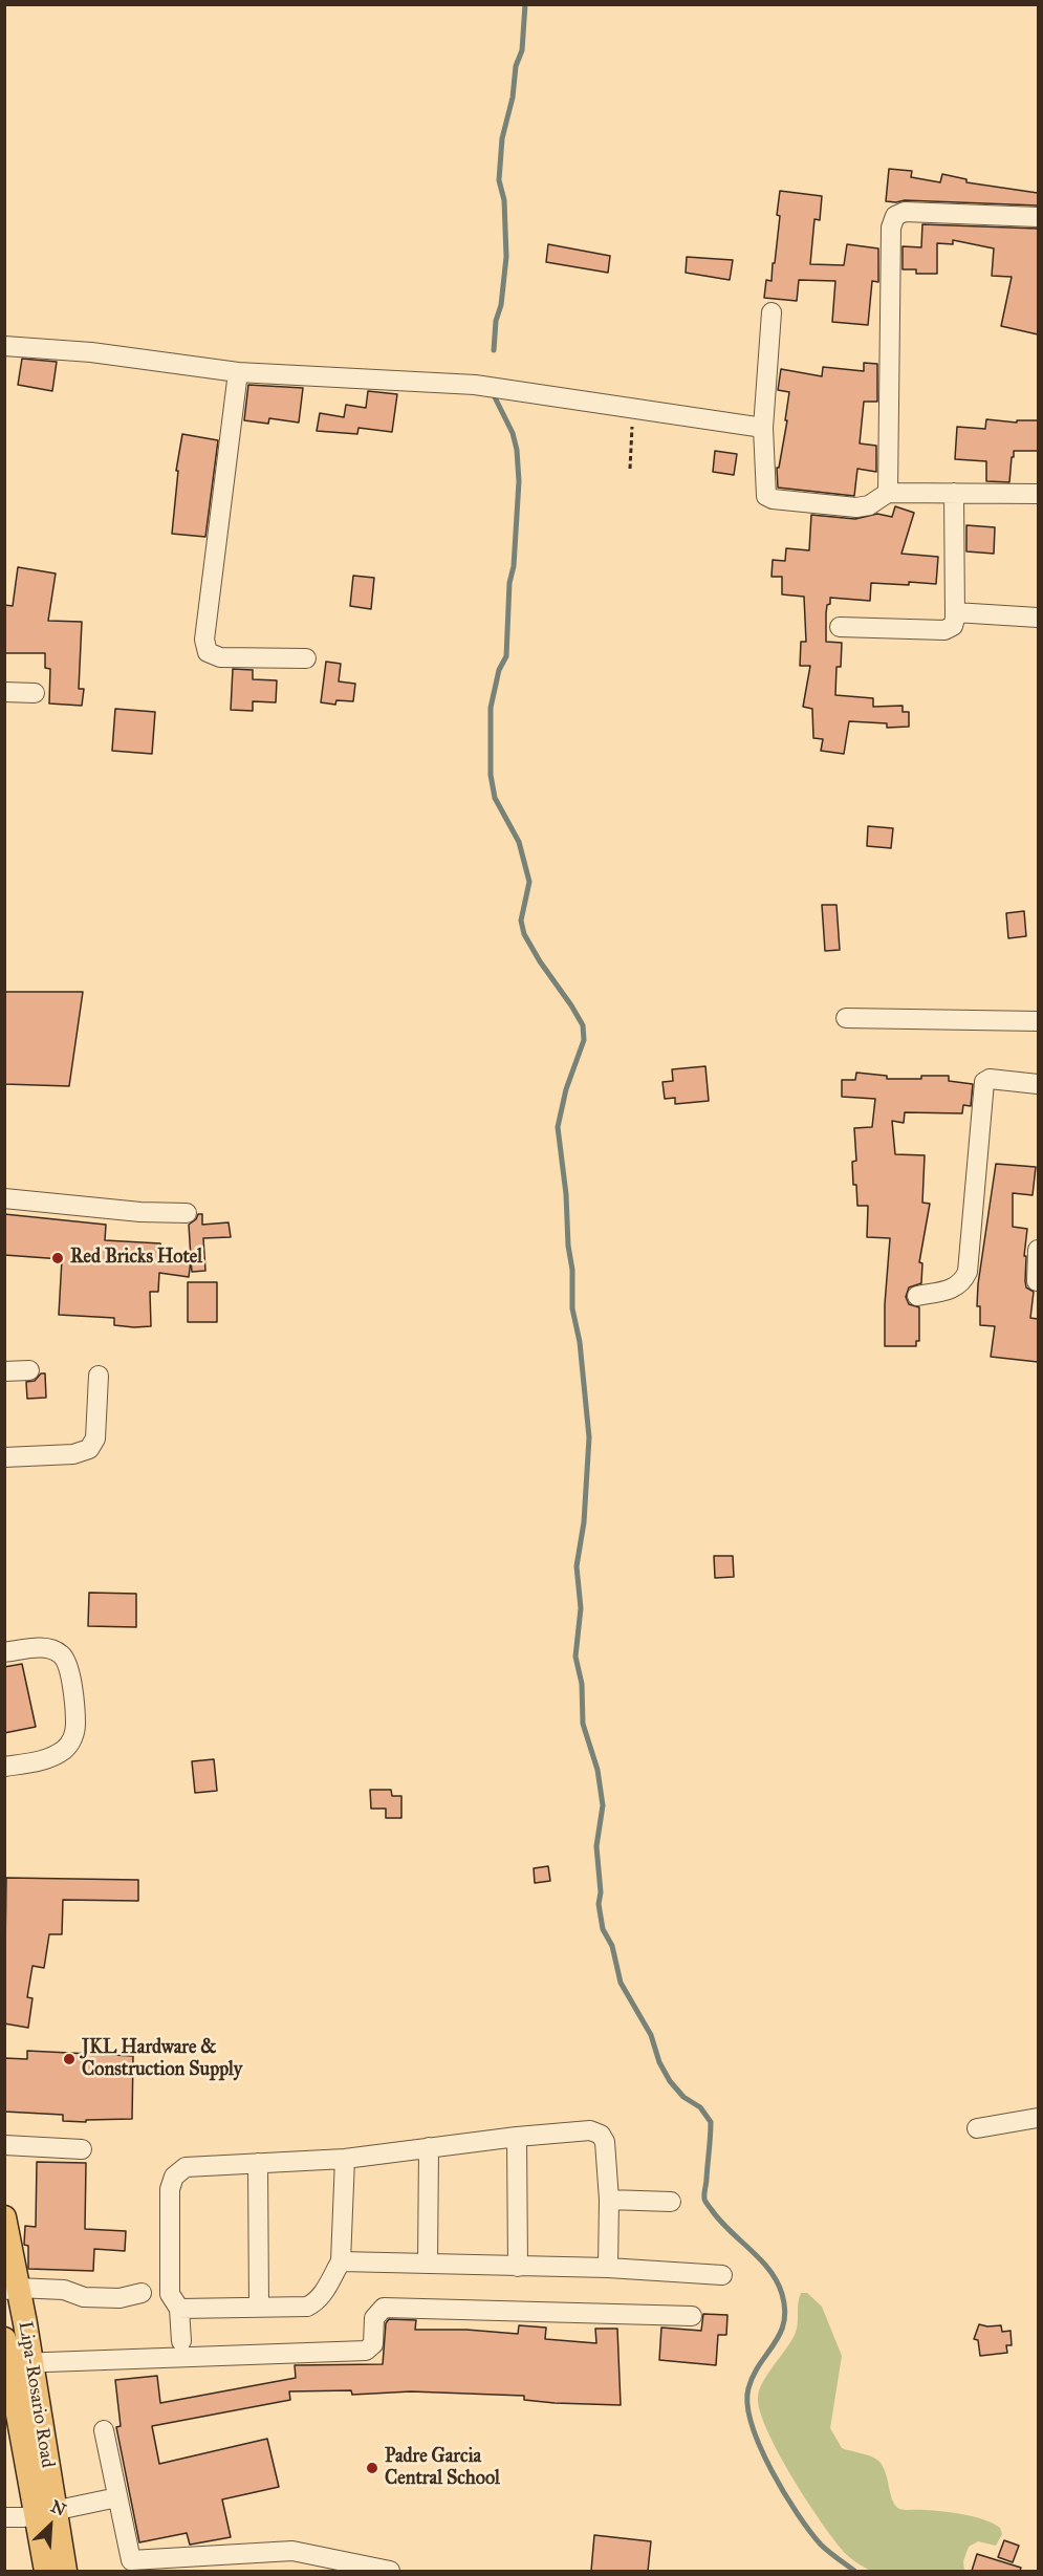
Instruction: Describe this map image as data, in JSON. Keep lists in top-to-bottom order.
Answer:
{
  "streets": {
    "main road": ["Lipa-Rosario Road"]
  },
  "places": ["Red Bricks Hotel", "JKL Hardware & Construction Supply", "Padre Garcia Central School"],
  "north": "top right"
}
